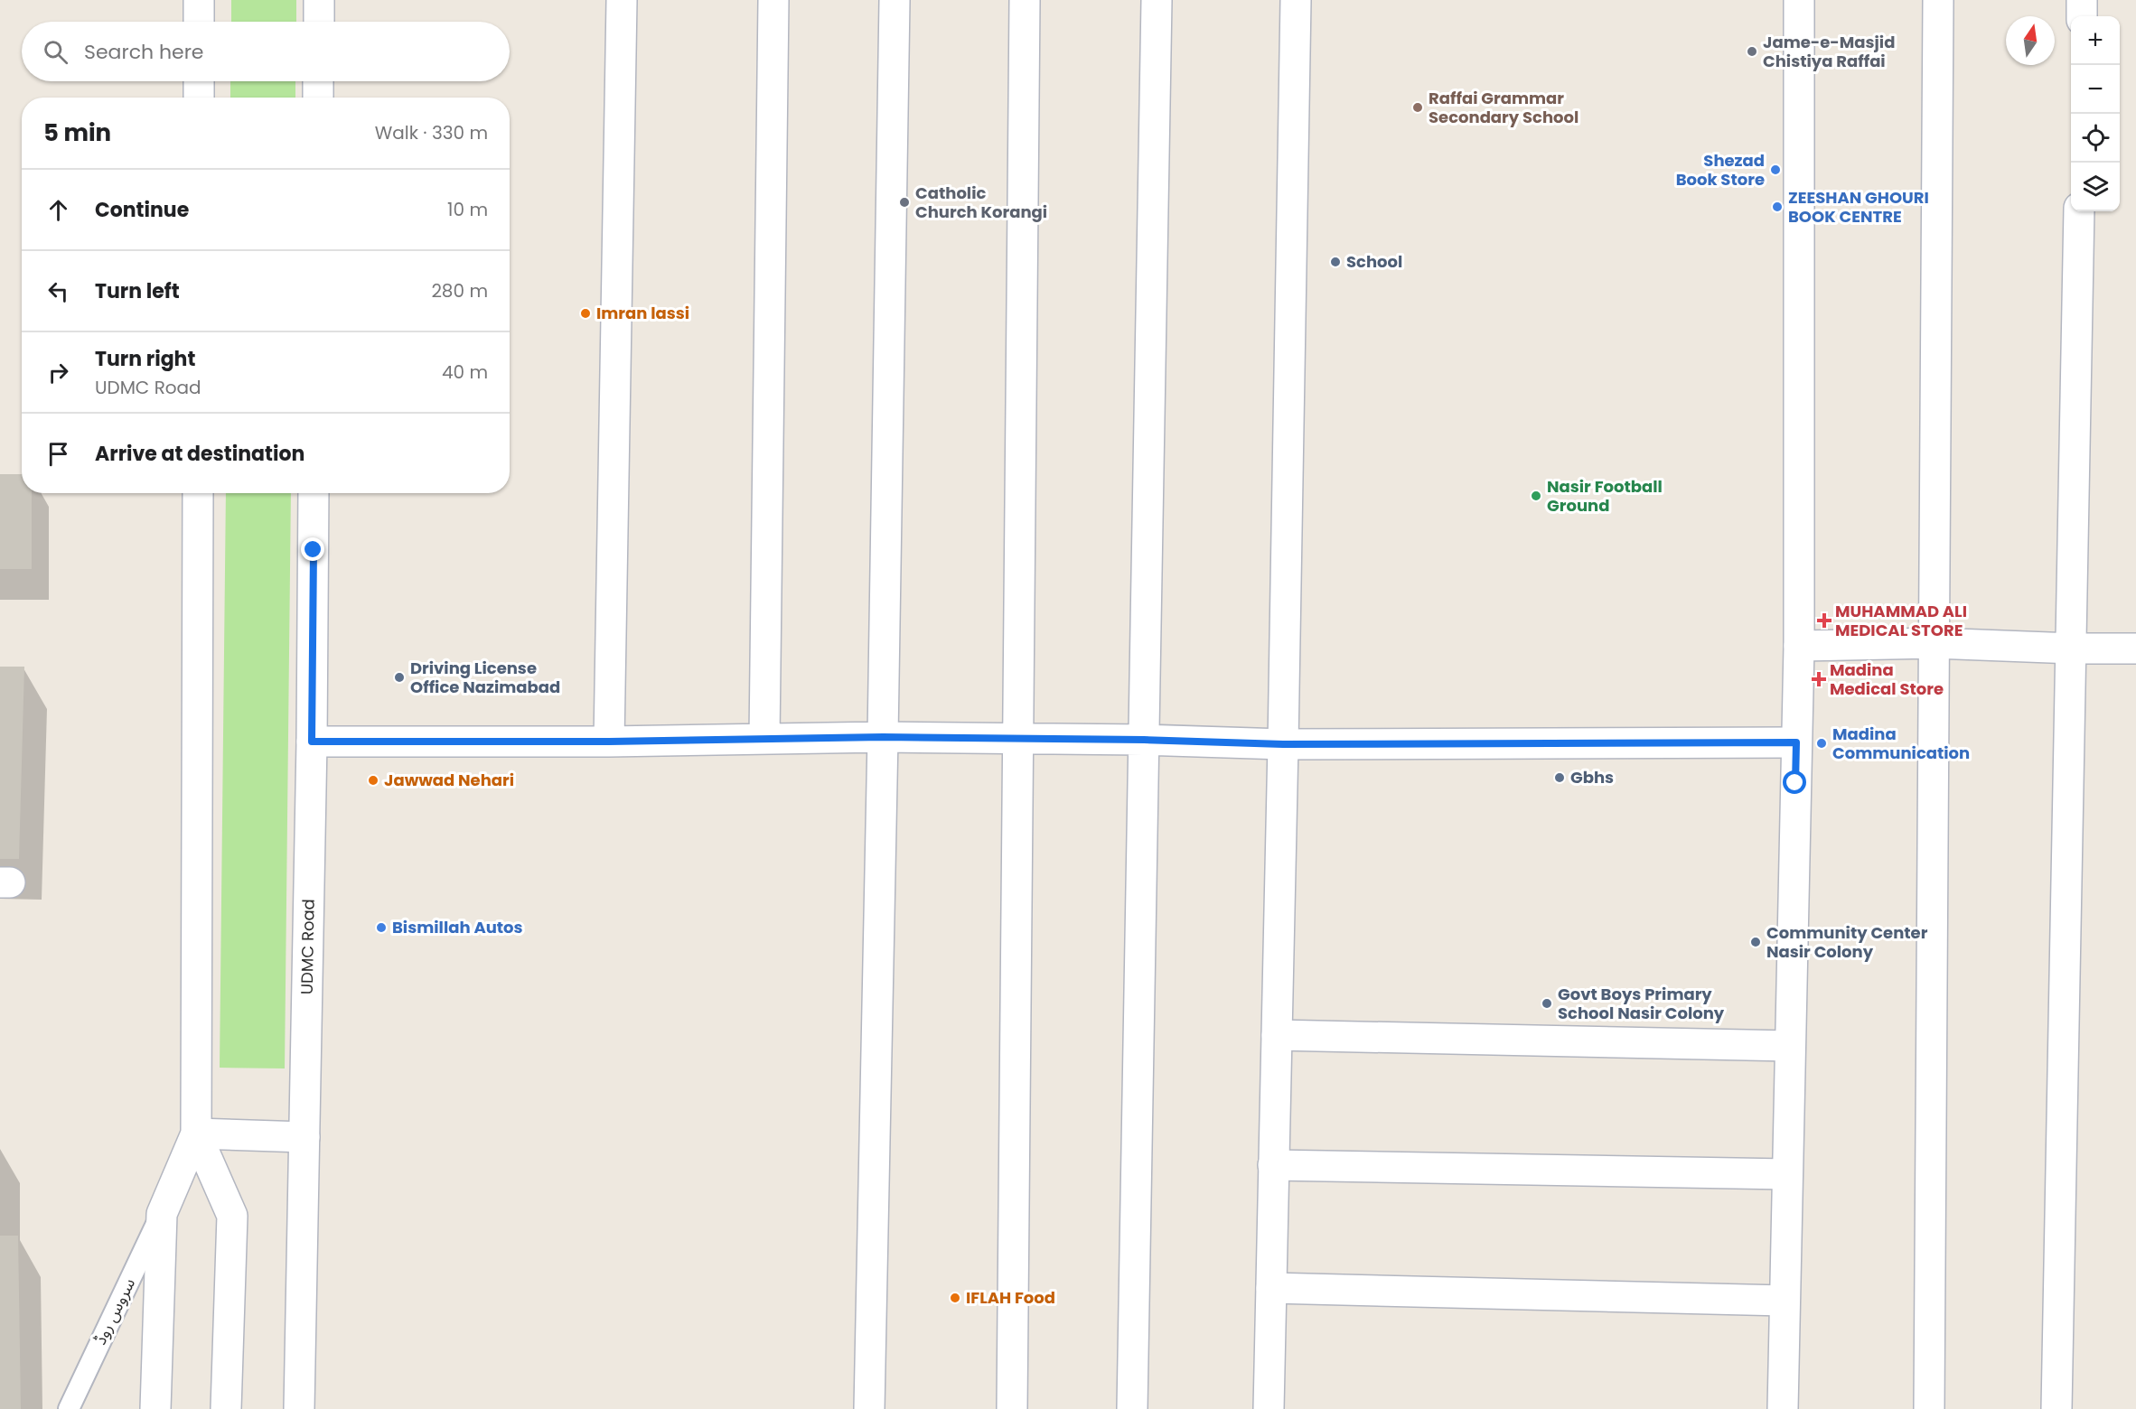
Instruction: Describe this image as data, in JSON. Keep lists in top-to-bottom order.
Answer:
{
  "streets": {
    "street": ["UDMC Road"],
    "lane": ["سروس روڈ"]
  },
  "places": {
    "other": [
      "Jame-e-Masjid Chistiya Raffai",
      "Raffai Grammar Secondary School",
      "Shezad Book Store",
      "Catholic Church Korangi",
      "ZEESHAN GHOURI BOOK CENTRE",
      "School",
      "Imran lassi",
      "Nasir Football Ground",
      "Driving License Office Nazimabad",
      "Madina Communication",
      "Gbhs",
      "Jawwad Nehari",
      "Bismillah Autos",
      "Community Center Nasir Colony",
      "Govt Boys Primary School Nasir Colony",
      "IFLAH Food"
    ],
    "health": ["MUHAMMAD ALI MEDICAL STORE", "Madina Medical Store"]
  },
  "north": "top",
  "page": {
    "map_buttons": ["+", "−"],
    "search": "Search here",
    "heading": ["5 min", "Walk · 330 m"],
    "list": [
      ["Continue", "10 m"],
      ["Turn left", "280 m"],
      ["Turn right", "UDMC Road", "40 m"],
      "Arrive at destination"
    ]
  }
}
